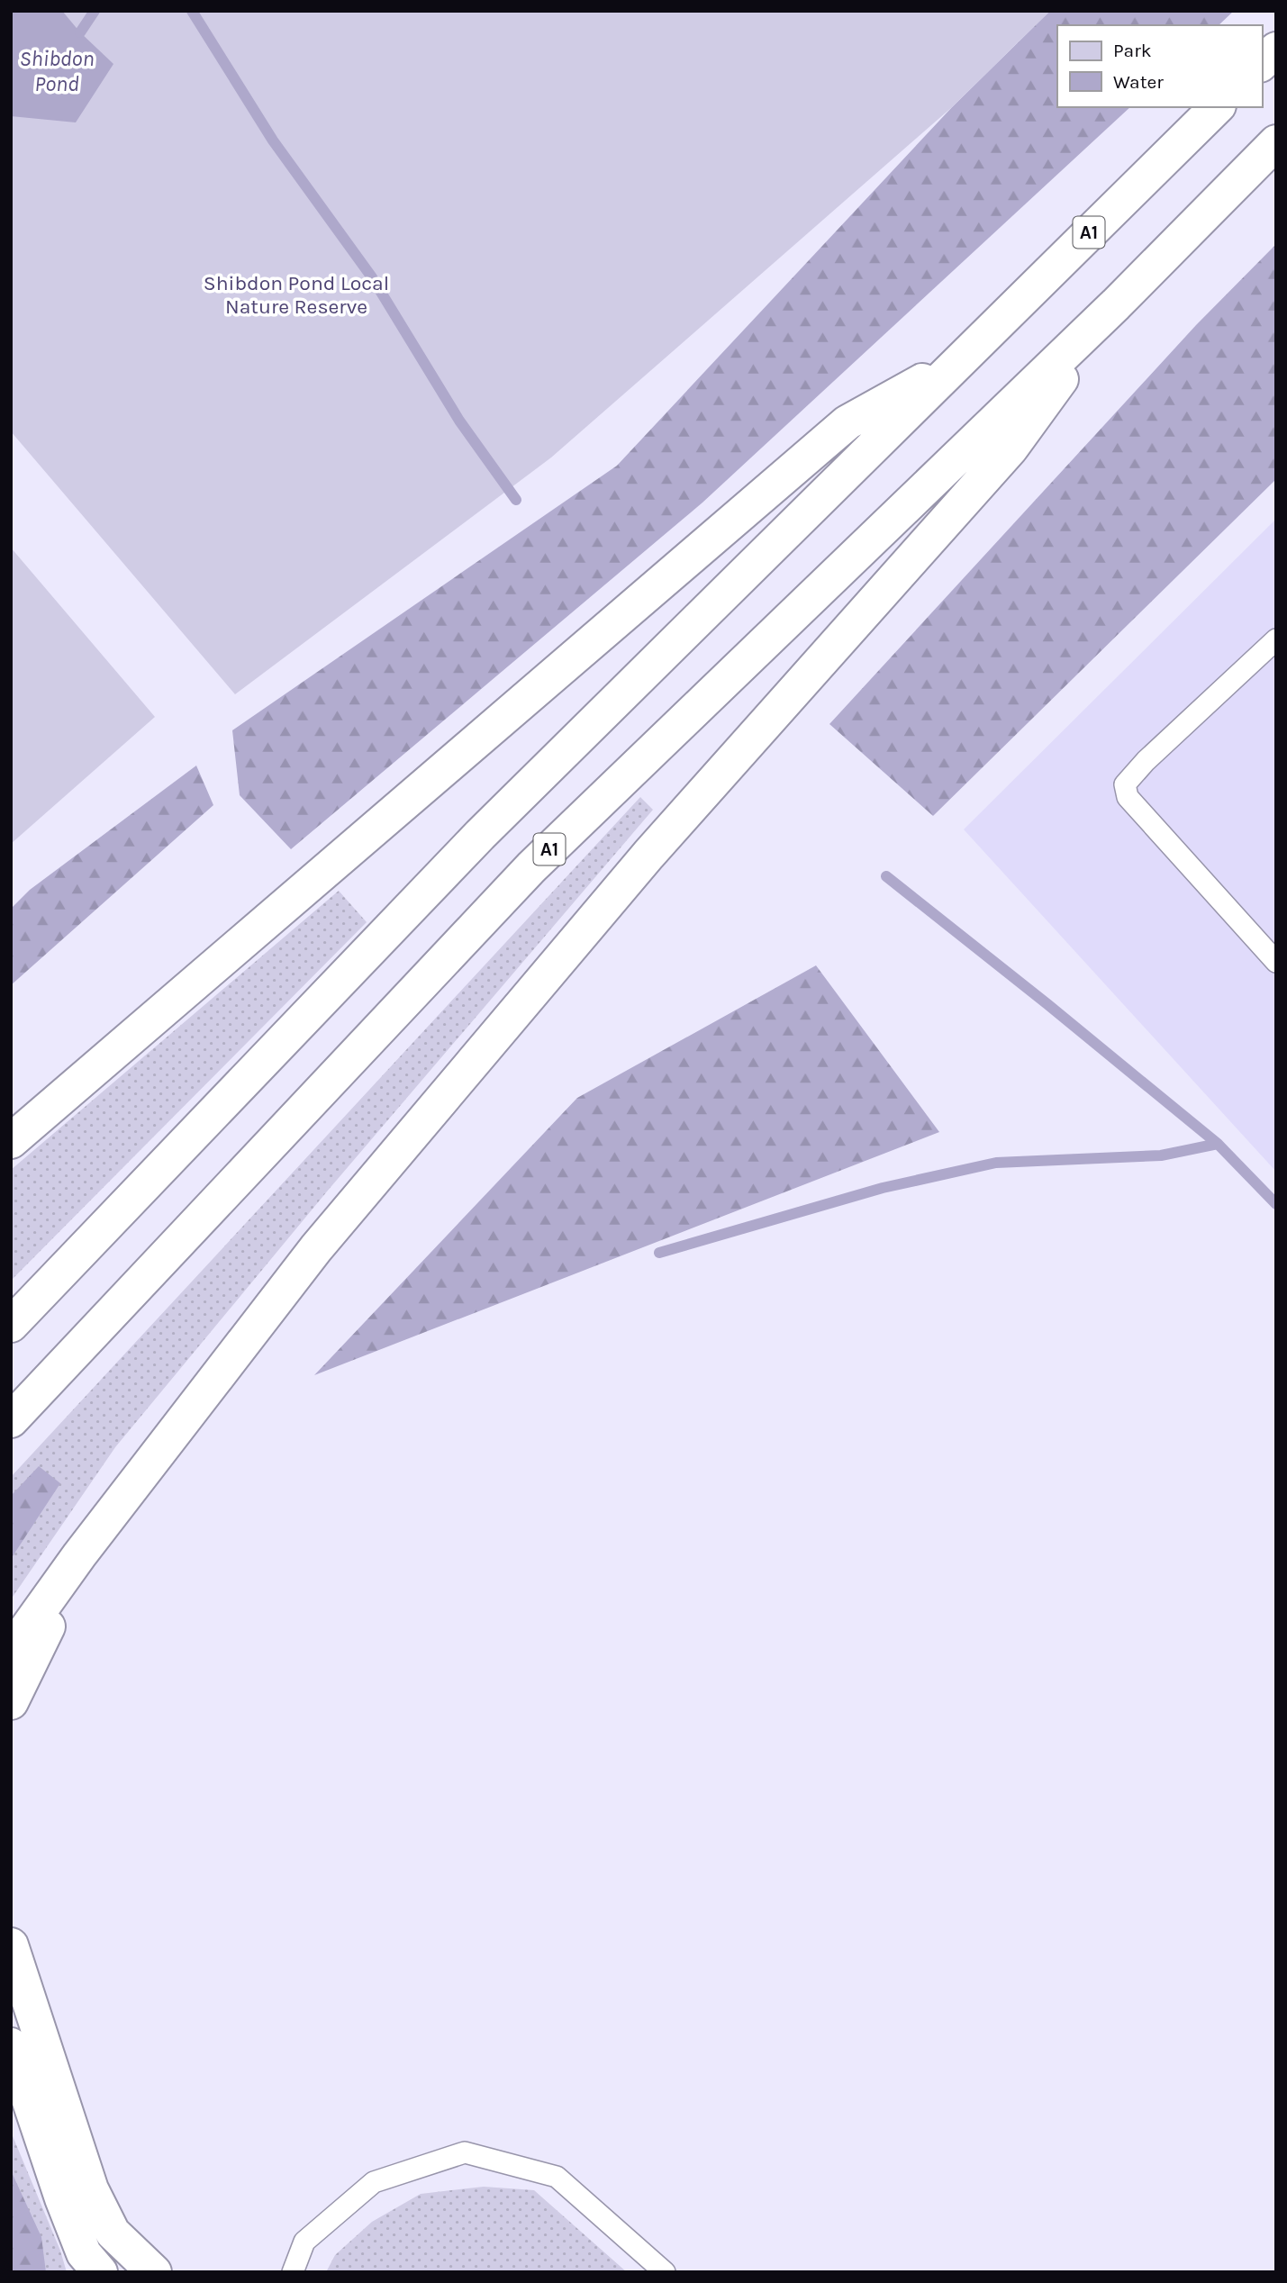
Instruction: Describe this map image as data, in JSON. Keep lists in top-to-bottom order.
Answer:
{
  "streets": {
    "highway": ["A1"]
  },
  "water": ["Shibdon Pond"],
  "parks": ["Shibdon Pond Local Nature Reserve"],
  "legend": ["Park", "Water"]
}
